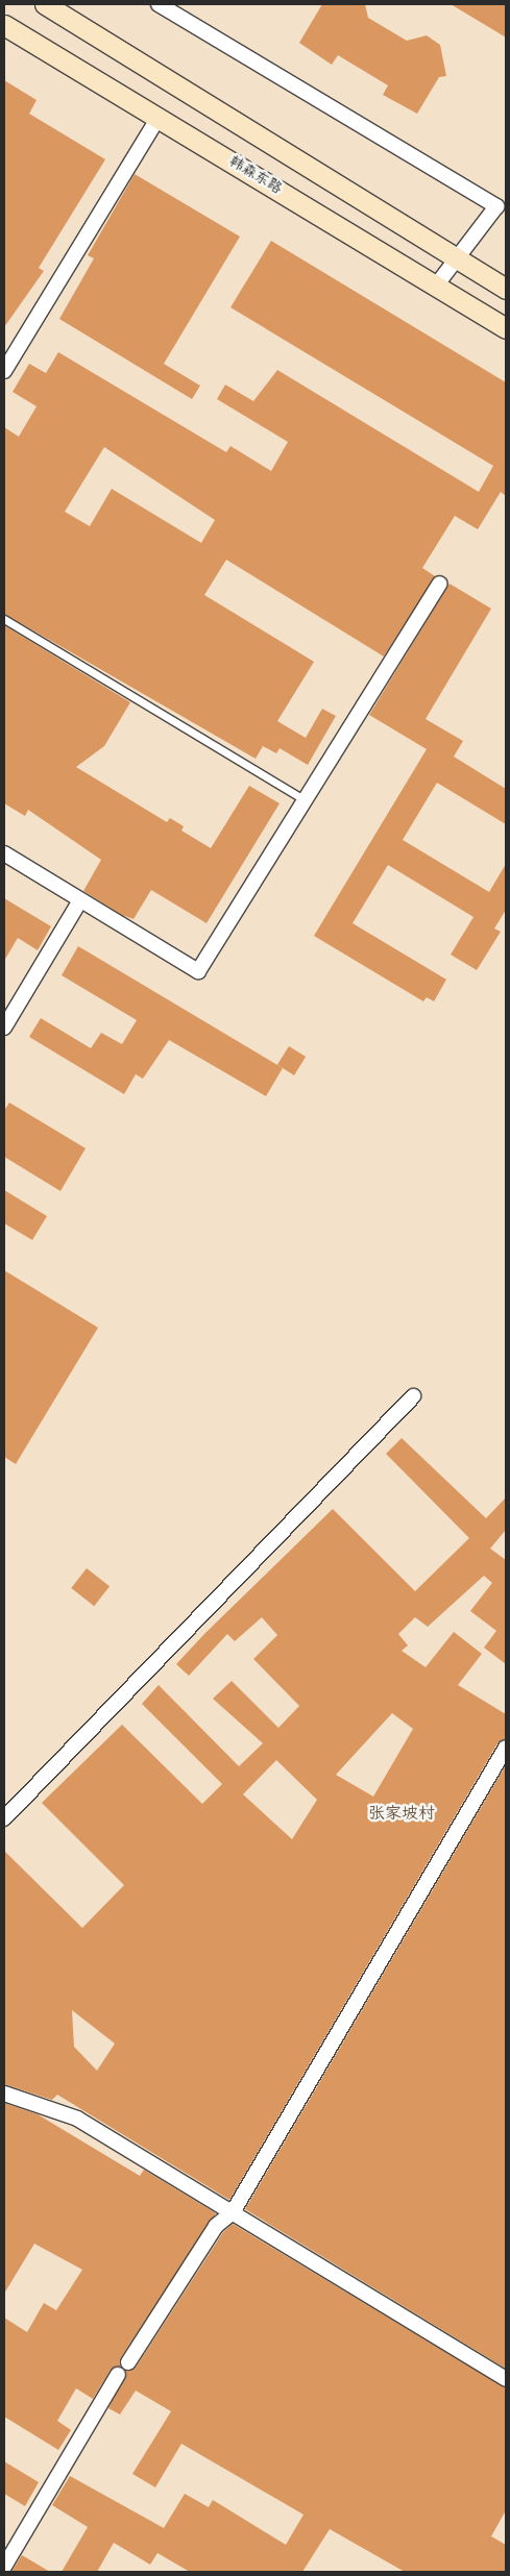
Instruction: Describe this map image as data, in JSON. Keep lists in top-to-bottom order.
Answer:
{
  "streets": {
    "main road": ["韩森东路"]
  },
  "districts": ["张家坡村"]
}
